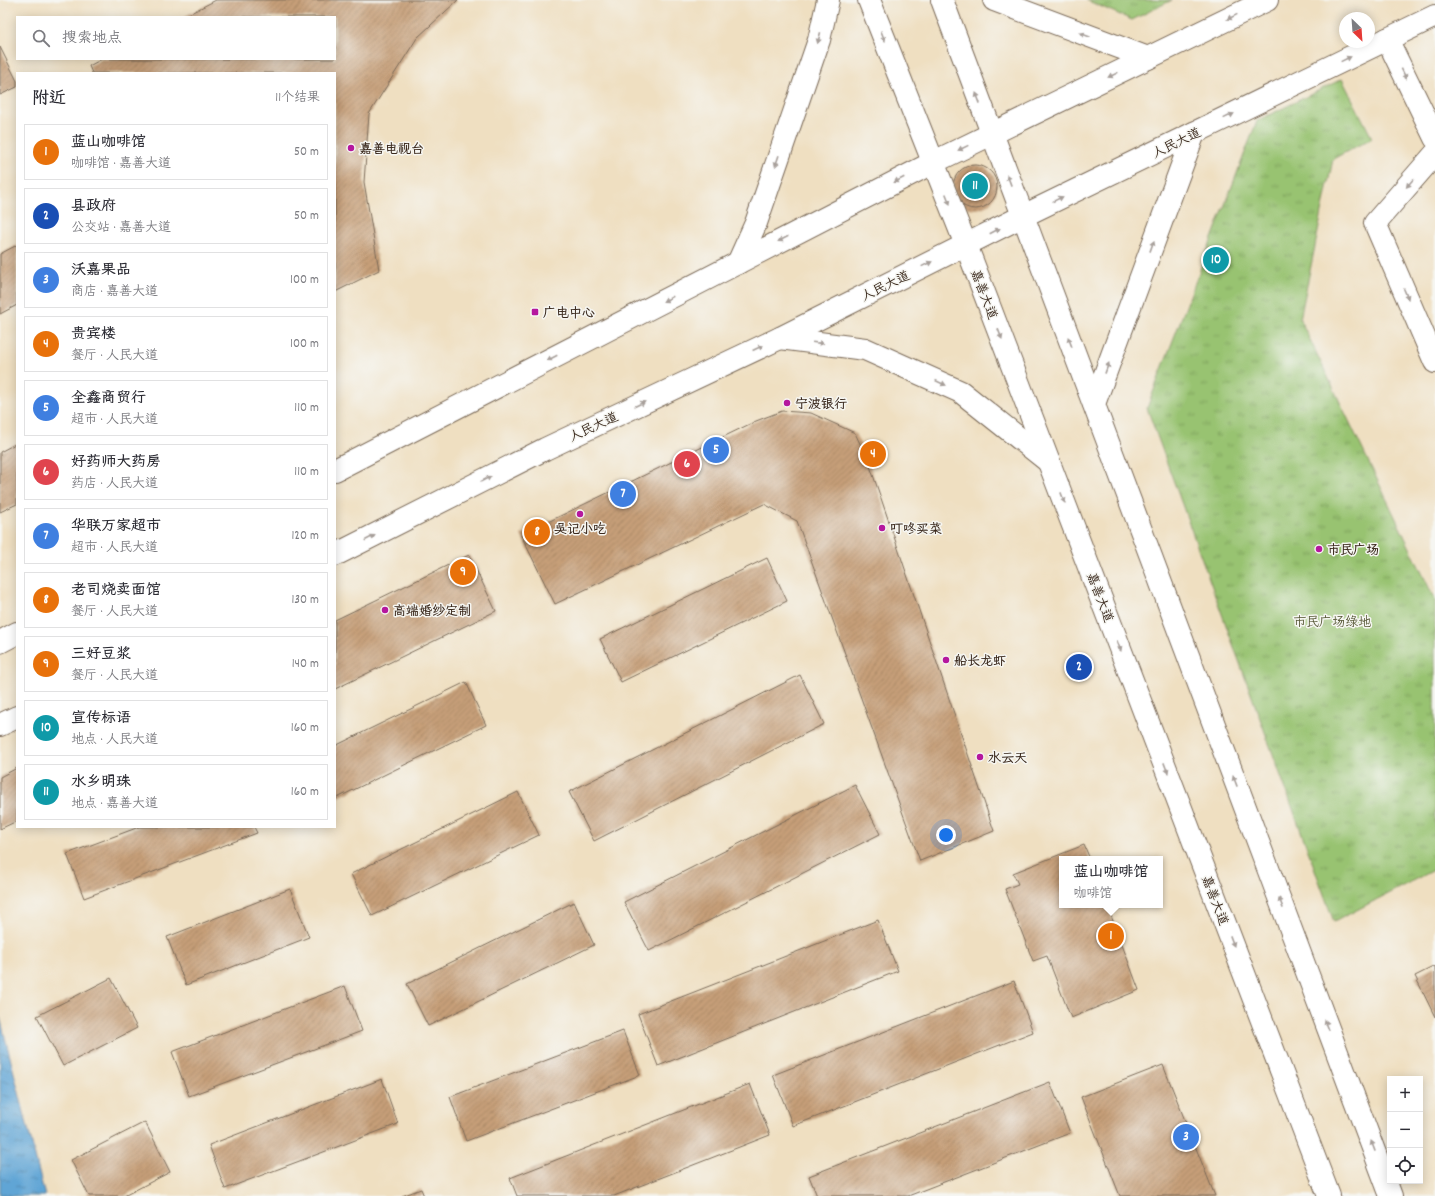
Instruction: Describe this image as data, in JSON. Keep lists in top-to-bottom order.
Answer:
{
  "streets": {
    "main road": ["人民大道", "嘉善大道"]
  },
  "crossings": [
    ["人民大道", "嘉善大道"]
  ],
  "parks": ["市民广场绿地"],
  "places": {
    "other": [
      "嘉善电视台",
      "宁波银行",
      "吴记小吃",
      "叮咚买菜",
      "市民广场",
      "高端婚纱定制",
      "船长龙虾",
      "水云天"
    ],
    "transit": ["广电中心"]
  },
  "north": "bottom right",
  "page": {
    "search": "搜索地点",
    "heading": ["附近", "11个结果"],
    "list": [
      {
        "mark": "1",
        "name": "蓝山咖啡馆",
        "note": "咖啡馆 · 嘉善大道",
        "value": "50 m"
      },
      {
        "mark": "2",
        "name": "县政府",
        "note": "公交站 · 嘉善大道",
        "value": "50 m"
      },
      {
        "mark": "3",
        "name": "沃嘉果品",
        "note": "商店 · 嘉善大道",
        "value": "100 m"
      },
      {
        "mark": "4",
        "name": "贵宾楼",
        "note": "餐厅 · 人民大道",
        "value": "100 m"
      },
      {
        "mark": "5",
        "name": "全鑫商贸行",
        "note": "超市 · 人民大道",
        "value": "110 m"
      },
      {
        "mark": "6",
        "name": "好药师大药房",
        "note": "药店 · 人民大道",
        "value": "110 m"
      },
      {
        "mark": "7",
        "name": "华联万家超市",
        "note": "超市 · 人民大道",
        "value": "120 m"
      },
      {
        "mark": "8",
        "name": "老司烧卖面馆",
        "note": "餐厅 · 人民大道",
        "value": "130 m"
      },
      {
        "mark": "9",
        "name": "三好豆浆",
        "note": "餐厅 · 人民大道",
        "value": "140 m"
      },
      {
        "mark": "10",
        "name": "宣传标语",
        "note": "地点 · 人民大道",
        "value": "160 m"
      },
      {
        "mark": "11",
        "name": "水乡明珠",
        "note": "地点 · 嘉善大道",
        "value": "160 m"
      }
    ],
    "pins": [
      "11",
      "10",
      "5",
      "4",
      "6",
      "7",
      "8",
      "9",
      "2",
      "1",
      "3"
    ],
    "popup": ["蓝山咖啡馆", "咖啡馆"],
    "map_buttons": ["+", "−"]
  }
}
